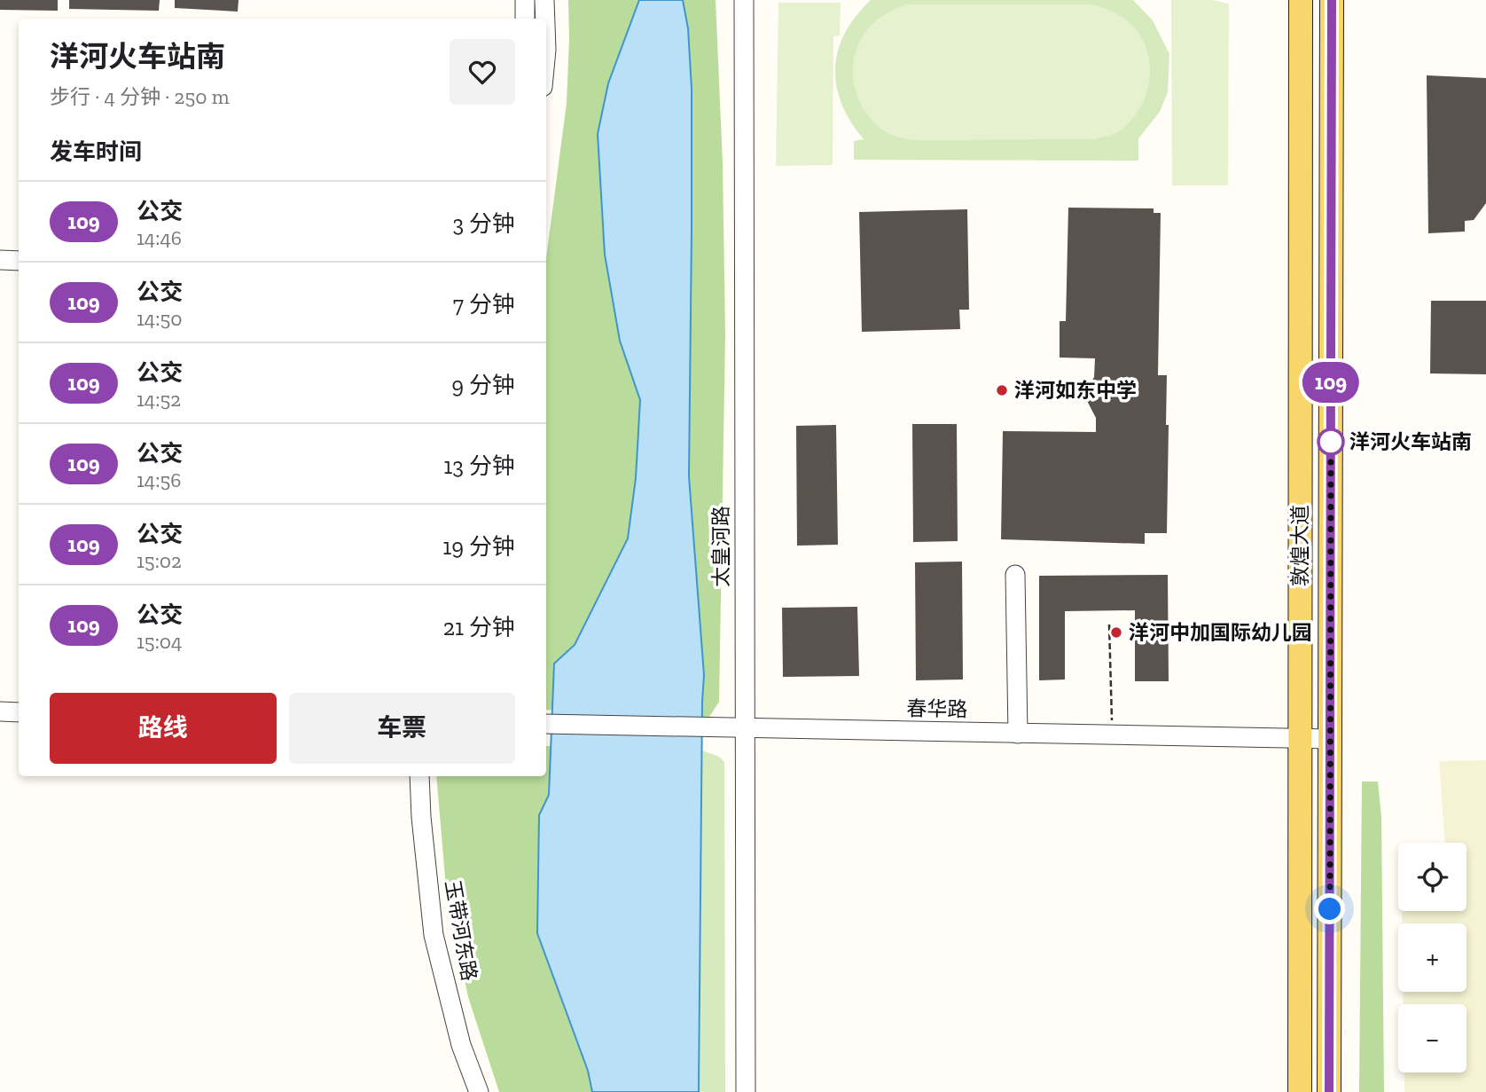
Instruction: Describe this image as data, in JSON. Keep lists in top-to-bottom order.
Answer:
{
  "streets": {
    "main road": ["敦煌大道"],
    "street": ["太皇河路", "春华路", "玉带河东路"]
  },
  "crossings": [
    ["敦煌大道", "春华路"],
    ["太皇河路", "春华路"]
  ],
  "places": ["洋河如东中学", "洋河火车站南", "洋河中加国际幼儿园"],
  "lines": ["bus line 109"],
  "page": {
    "on_map": "109",
    "heading": [
      ["洋河火车站南", "步行 · 4 分钟 · 250 m"],
      "发车时间"
    ],
    "list": [
      {
        "mark": "109",
        "name": "公交",
        "note": "14:46",
        "value": "3 分钟"
      },
      {
        "mark": "109",
        "name": "公交",
        "note": "14:50",
        "value": "7 分钟"
      },
      {
        "mark": "109",
        "name": "公交",
        "note": "14:52",
        "value": "9 分钟"
      },
      {
        "mark": "109",
        "name": "公交",
        "note": "14:56",
        "value": "13 分钟"
      },
      {
        "mark": "109",
        "name": "公交",
        "note": "15:02",
        "value": "19 分钟"
      },
      {
        "mark": "109",
        "name": "公交",
        "note": "15:04",
        "value": "21 分钟"
      }
    ],
    "buttons": ["路线", "车票"],
    "map_buttons": ["+", "−"]
  }
}
